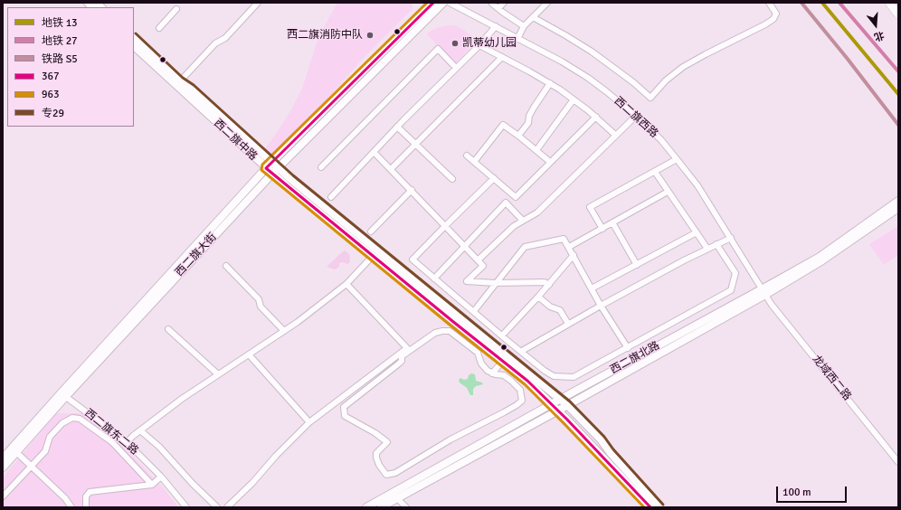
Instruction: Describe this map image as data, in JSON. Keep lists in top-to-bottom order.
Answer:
{
  "streets": {
    "main road": ["西二旗中路", "西二旗大街", "西二旗北路"],
    "street": ["西二旗西路", "龙域西二路", "西二旗东二路"]
  },
  "crossings": [
    ["西二旗西路", "西二旗北路"],
    ["西二旗西路", "龙域西二路"],
    ["西二旗中路", "西二旗大街"],
    ["西二旗中路", "西二旗北路"],
    ["西二旗大街", "西二旗东二路"],
    ["西二旗北路", "龙域西二路"]
  ],
  "places": ["西二旗消防中队", "凯蒂幼儿园"],
  "lines": [
    "metro line 13",
    "metro line 27",
    "rail line S5",
    "transit line 367",
    "transit line 963",
    "transit line 专29"
  ],
  "legend": [
    "地铁 13",
    "地铁 27",
    "铁路 S5",
    "367",
    "963",
    "专29"
  ],
  "scale_bar": "100 m",
  "north": "bottom"
}
